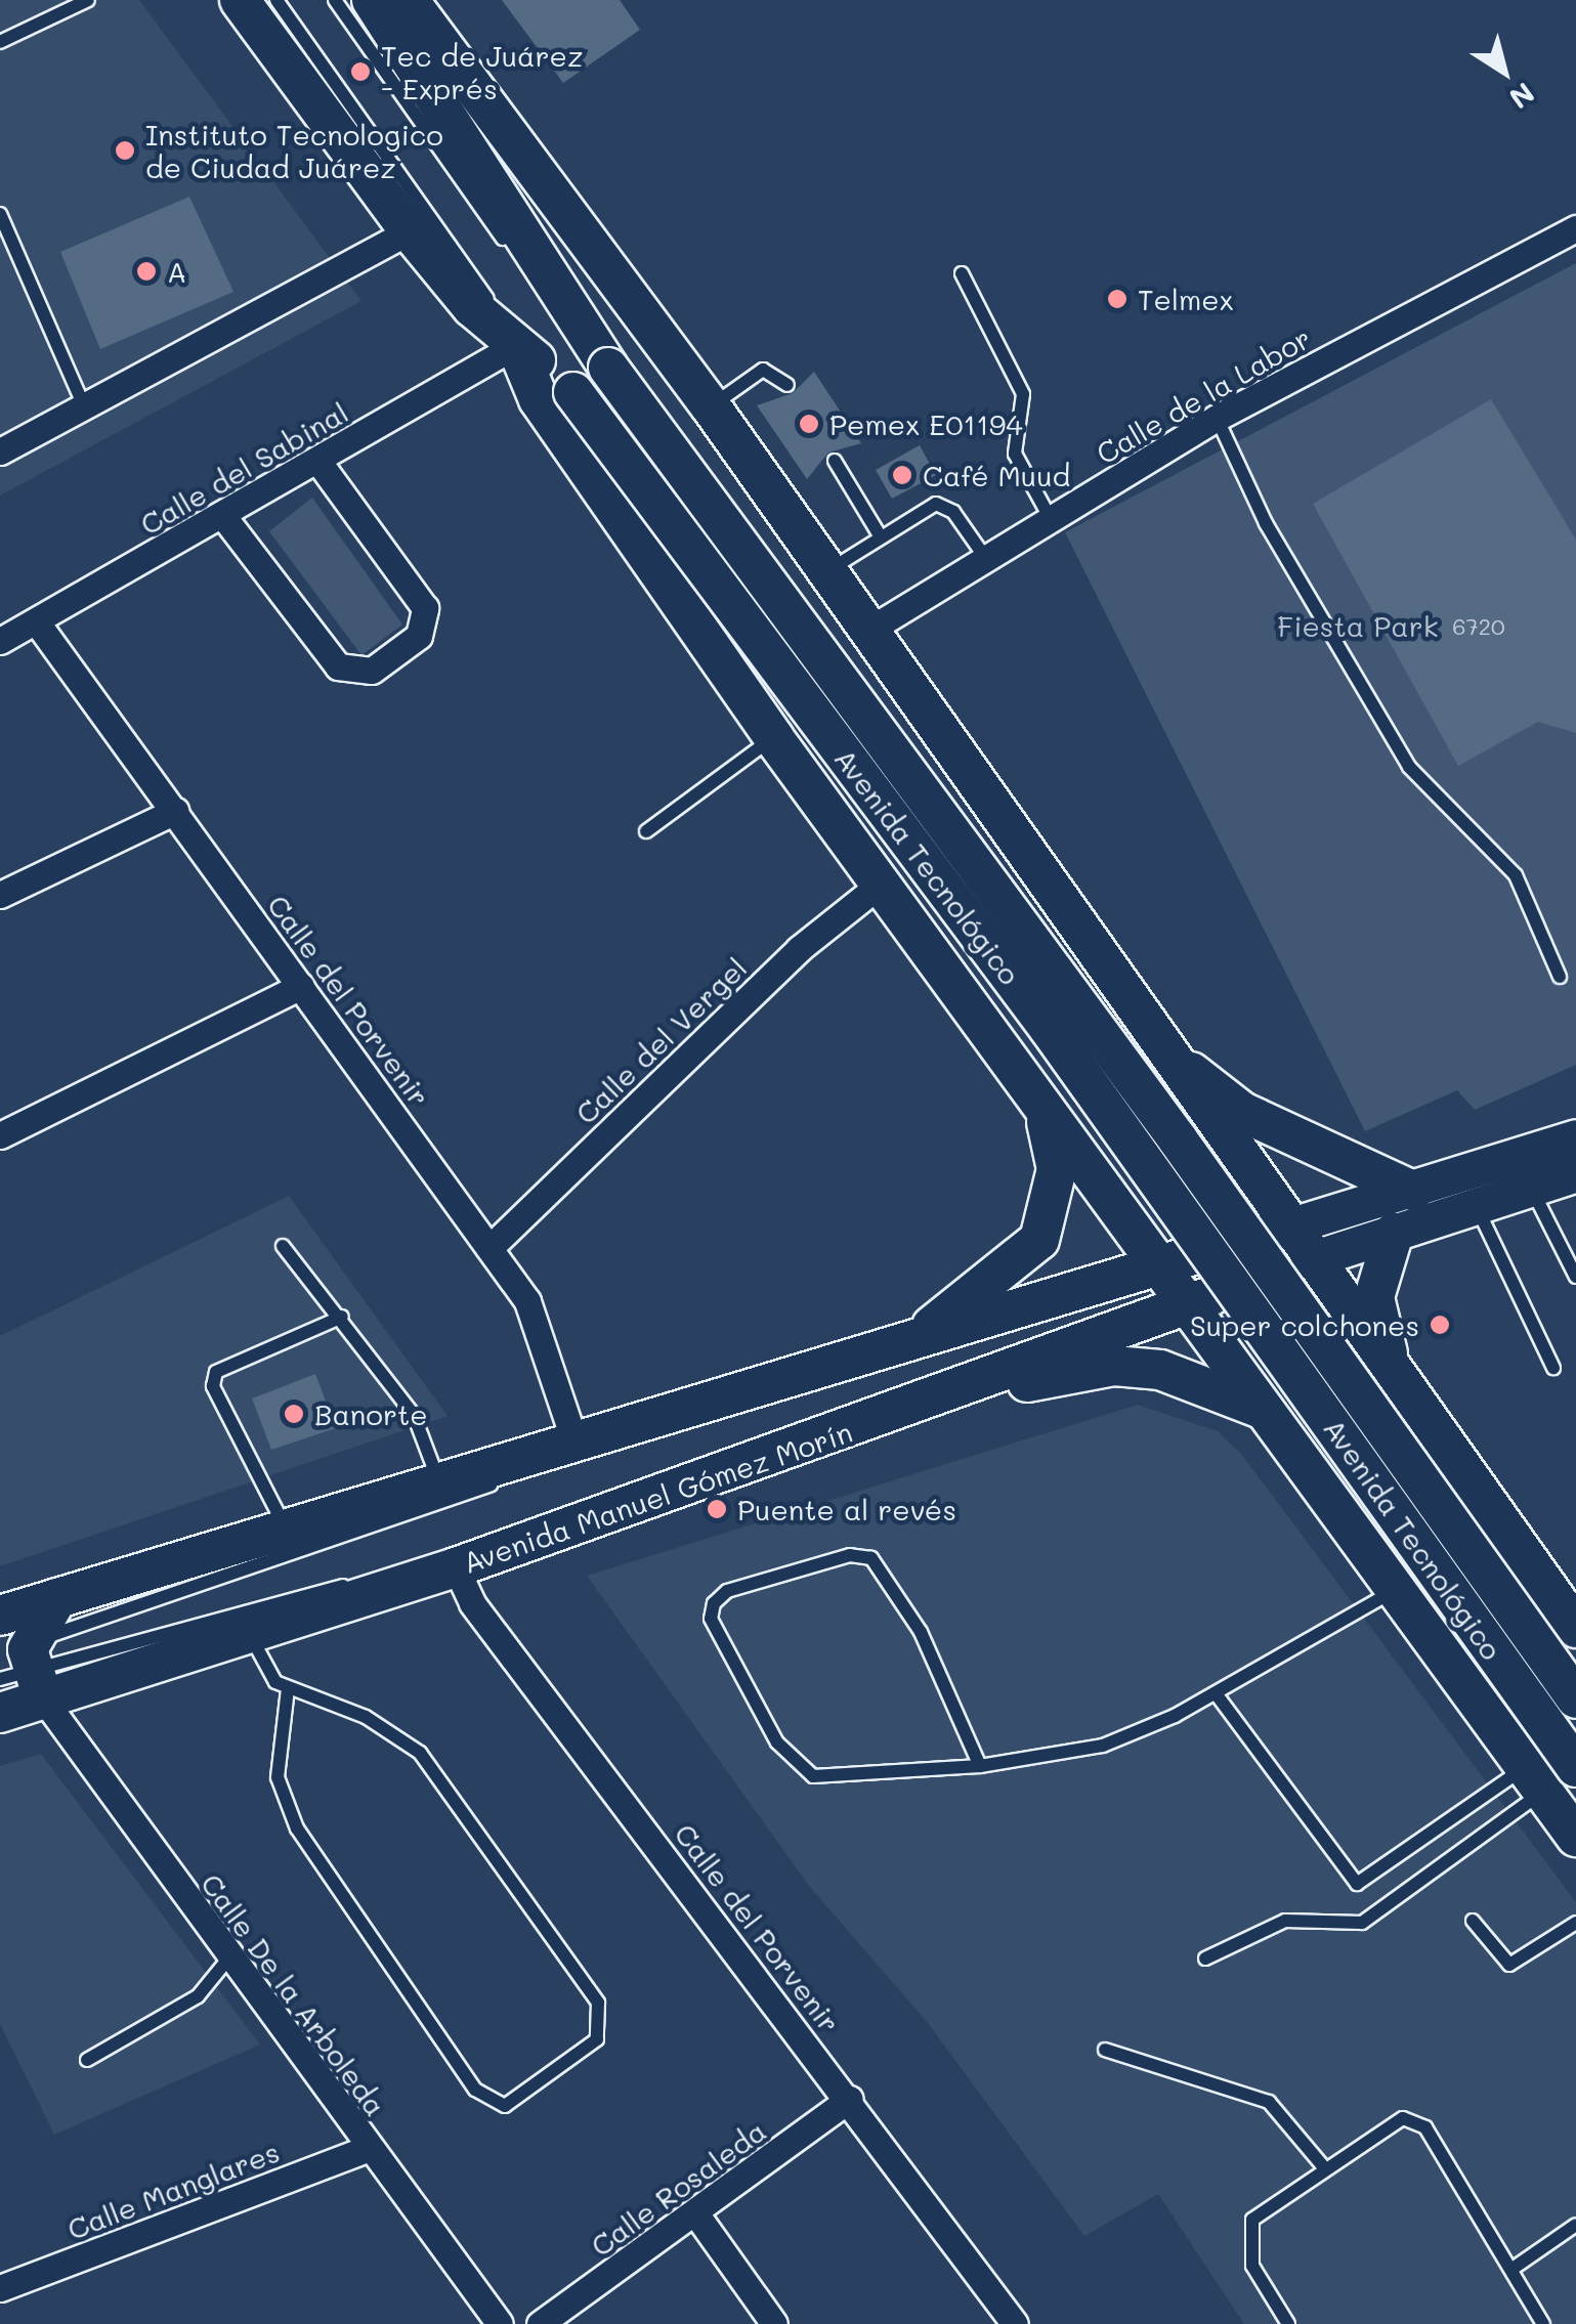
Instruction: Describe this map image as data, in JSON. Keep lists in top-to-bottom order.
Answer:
{
  "streets": {
    "main road": ["Avenida Tecnológico", "Avenida Manuel Gómez Morín"],
    "street": [
      "Calle de la Labor",
      "Calle del Sabinal",
      "Calle del Porvenir",
      "Calle del Vergel",
      "Calle De la Arboleda",
      "Calle Rosaleda",
      "Calle Manglares"
    ]
  },
  "crossings": [
    ["Calle del Sabinal", "Avenida Tecnológico"],
    ["Calle del Sabinal", "Calle del Porvenir"],
    ["Calle del Porvenir", "Calle del Vergel"],
    ["Calle del Porvenir", "Avenida Manuel Gómez Morín"],
    ["Calle del Porvenir", "Calle Rosaleda"],
    ["Avenida Manuel Gómez Morín", "Calle De la Arboleda"],
    ["Calle De la Arboleda", "Calle Manglares"]
  ],
  "parks": ["Fiesta Park"],
  "places": [
    "Tec de Juárez - Exprés",
    "Instituto Tecnologico de Ciudad Juárez",
    "A",
    "Telmex",
    "Pemex E01194",
    "Café Muud",
    "Super colchones",
    "Banorte",
    "Puente al revés"
  ],
  "house_numbers": ["6720"],
  "north": "bottom right"
}
